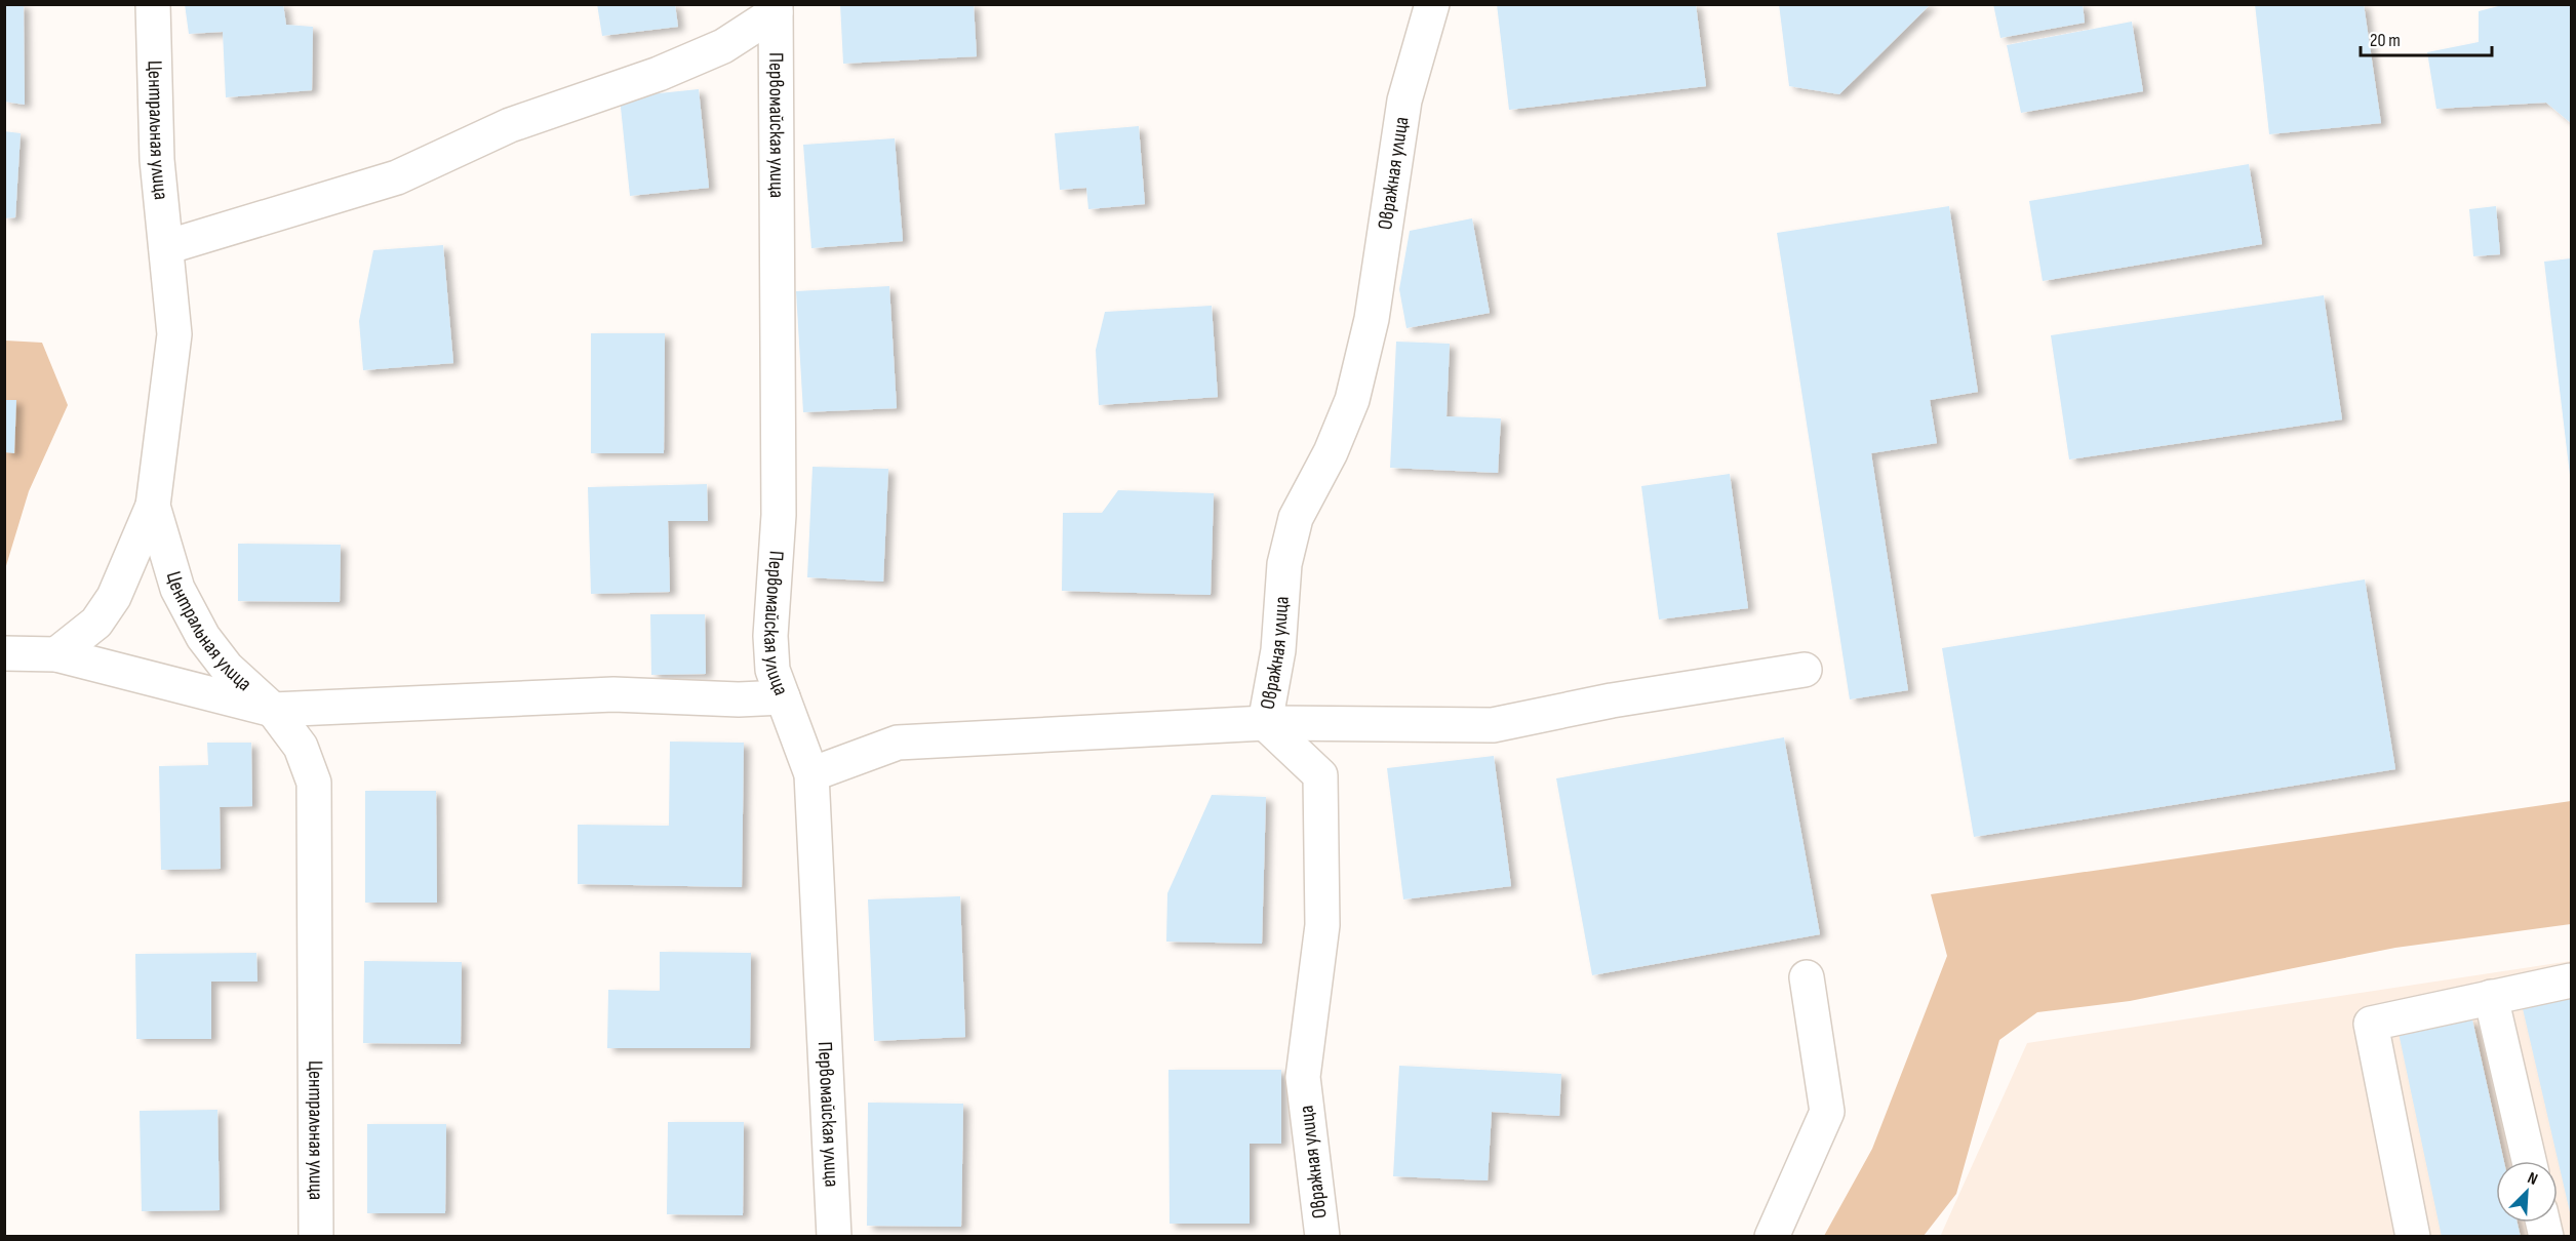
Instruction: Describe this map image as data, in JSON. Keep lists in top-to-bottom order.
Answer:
{
  "streets": {
    "street": ["Первомайская улица", "Центральная улица", "Овражная улица"]
  },
  "scale_bar": "20 m",
  "north": "top right"
}
